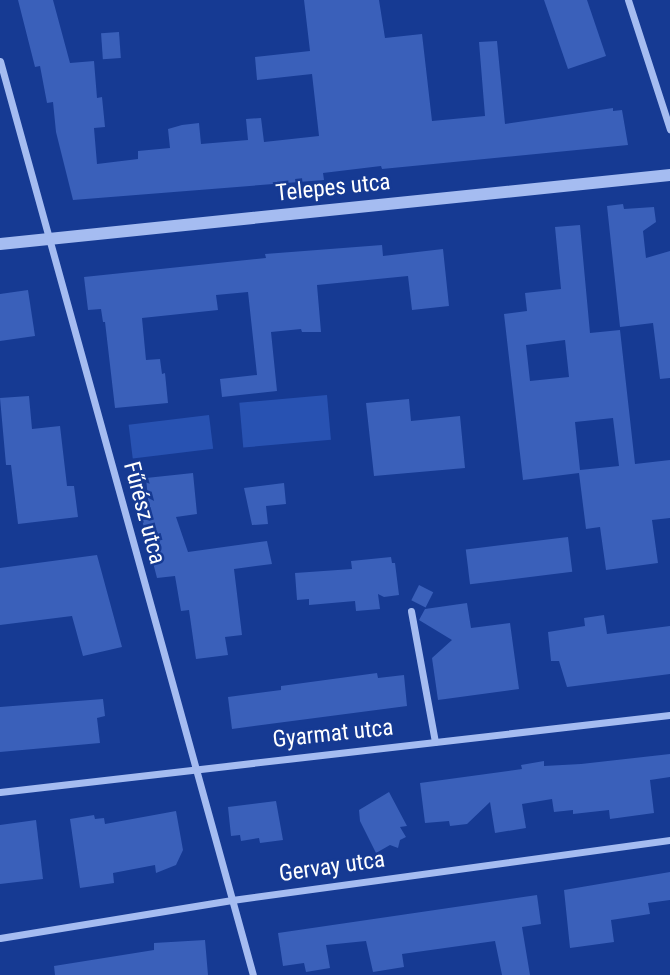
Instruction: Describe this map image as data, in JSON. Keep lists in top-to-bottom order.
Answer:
{
  "streets": {
    "street": [
      "Telepes utca",
      "Fűrész utca",
      "Gyarmat utca",
      "Gervay utca"
    ]
  },
  "crossings": [
    ["Telepes utca", "Fűrész utca"],
    ["Fűrész utca", "Gyarmat utca"],
    ["Fűrész utca", "Gervay utca"]
  ]
}
